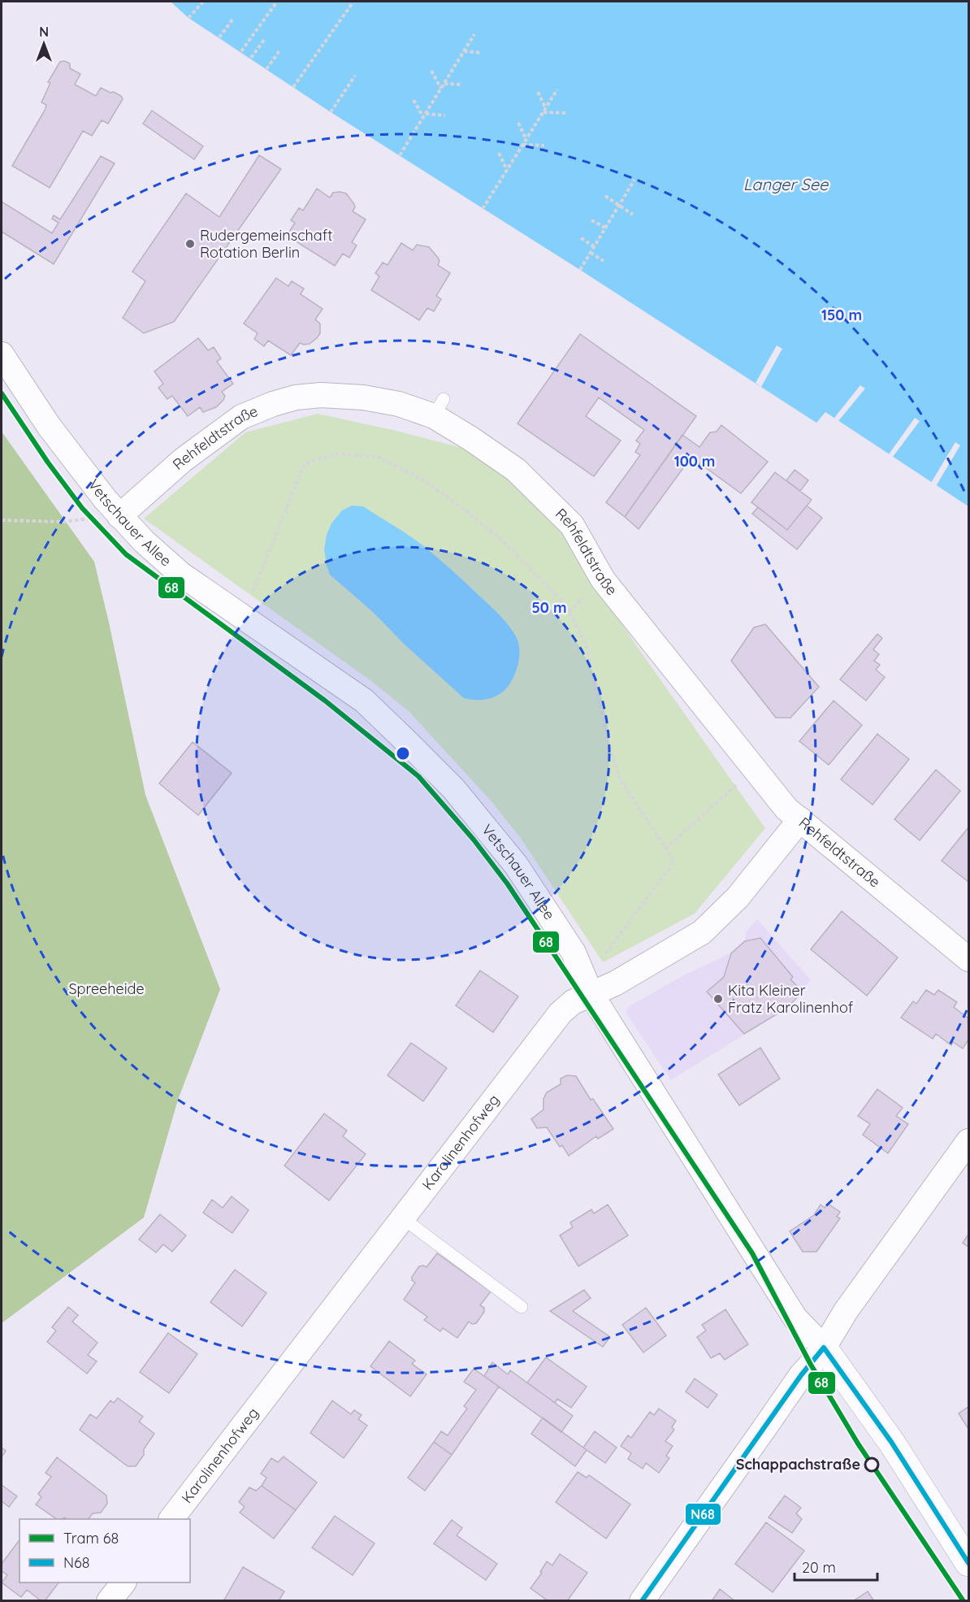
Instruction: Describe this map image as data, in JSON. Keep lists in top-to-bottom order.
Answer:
{
  "streets": {
    "street": ["Rehfeldtstraße", "Vetschauer Allee", "Karolinenhofweg"]
  },
  "crossings": [
    ["Rehfeldtstraße", "Vetschauer Allee"],
    ["Rehfeldtstraße", "Karolinenhofweg"],
    ["Vetschauer Allee", "Karolinenhofweg"]
  ],
  "water": ["Langer See"],
  "parks": ["Spreeheide"],
  "places": ["Rudergemeinschaft Rotation Berlin", "Kita Kleiner Fratz Karolinenhof", "Schappachstraße"],
  "lines": ["tram line 68", "transit line N68"],
  "legend": ["Tram 68", "N68"],
  "scale_bar": "20 m",
  "north": "top",
  "rings": ["150 m", "100 m", "50 m"]
}
